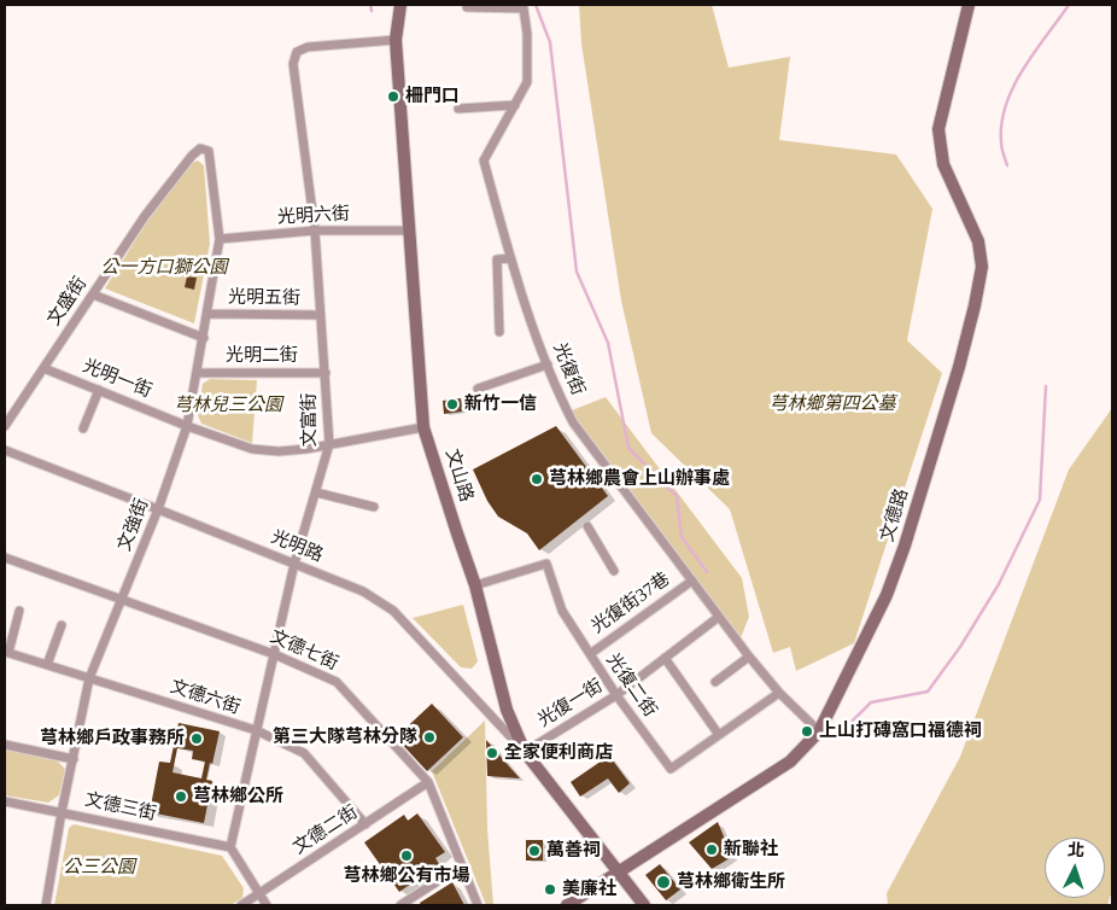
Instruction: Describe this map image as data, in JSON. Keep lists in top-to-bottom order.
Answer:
{
  "streets": {
    "main road": ["文山路", "文德路"],
    "street": [
      "光明六街",
      "光明五街",
      "文盛街",
      "光明二街",
      "光復街",
      "光明一街",
      "文富街",
      "文強街",
      "光明路",
      "光復街37巷",
      "文德七街",
      "光復二街",
      "文德六街",
      "光復一街",
      "文德三街",
      "文德二街"
    ]
  },
  "crossings": [
    ["光明六街", "文富街"],
    ["光明六街", "文山路"],
    ["光明六街", "文強街"],
    ["光明五街", "文富街"],
    ["光明五街", "文強街"],
    ["文盛街", "光明一街"],
    ["文盛街", "文強街"],
    ["光明二街", "文富街"],
    ["光明二街", "文強街"],
    ["光復街", "文德路"],
    ["光復街", "光復街37巷"],
    ["光復街", "光復二街"],
    ["光復街", "光復一街"],
    ["光明一街", "文富街"],
    ["光明一街", "文山路"],
    ["光明一街", "文強街"],
    ["文富街", "文山路"],
    ["文富街", "光明路"],
    ["文富街", "文德七街"],
    ["文富街", "文德六街"],
    ["文富街", "文德三街"],
    ["文山路", "文德路"],
    ["文山路", "光明路"],
    ["文山路", "光復二街"],
    ["文山路", "光復一街"],
    ["文強街", "光明路"],
    ["文強街", "文德七街"],
    ["文強街", "文德六街"],
    ["文強街", "文德三街"],
    ["光明路", "光復一街"],
    ["光復街37巷", "光復二街"],
    ["文德七街", "文德二街"],
    ["光復二街", "光復一街"],
    ["文德六街", "文德二街"]
  ],
  "parks": [
    "公一方口獅公園",
    "芎林鄉第四公墓",
    "芎林兒三公園",
    "公三公園"
  ],
  "places": [
    "柵門口",
    "新竹一信",
    "芎林鄉農會上山辦事處",
    "上山打磚窩口福德祠",
    "第三大隊芎林分隊",
    "芎林鄉戶政事務所",
    "全家便利商店",
    "芎林鄉公所",
    "新聯社",
    "萬善祠",
    "芎林鄉公有市場",
    "芎林鄉衛生所",
    "美廉社"
  ],
  "north": "top"
}
